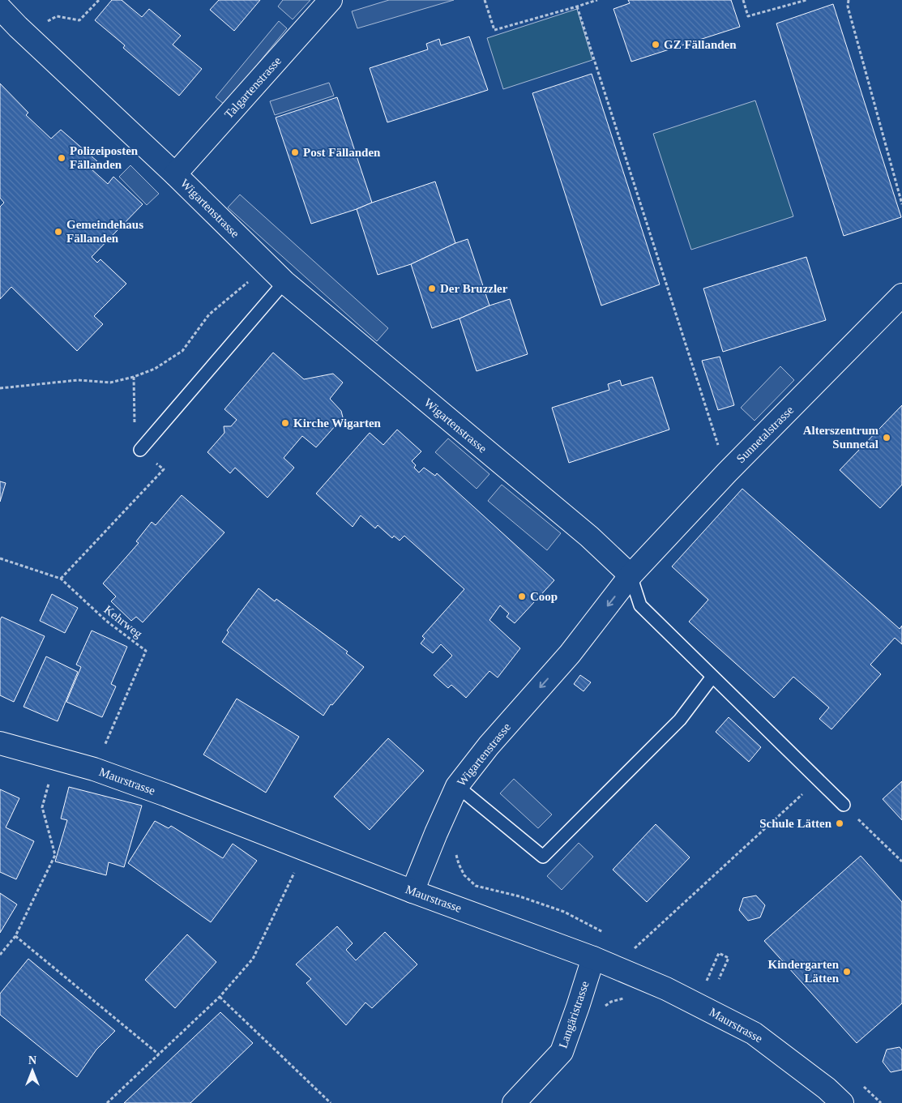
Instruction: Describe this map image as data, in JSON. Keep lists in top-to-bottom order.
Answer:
{
  "streets": {
    "street": [
      "Talgartenstrasse",
      "Wigartenstrasse",
      "Sunnetalstrasse",
      "Maurstrasse",
      "Langäristrasse"
    ],
    "path": ["Kehrweg"]
  },
  "crossings": [
    ["Talgartenstrasse", "Wigartenstrasse"],
    ["Wigartenstrasse", "Sunnetalstrasse"],
    ["Wigartenstrasse", "Maurstrasse"],
    ["Kehrweg", "Maurstrasse"],
    ["Maurstrasse", "Langäristrasse"]
  ],
  "places": [
    "GZ Fällanden",
    "Post Fällanden",
    "Polizeiposten Fällanden",
    "Gemeindehaus Fällanden",
    "Der Bruzzler",
    "Kirche Wigarten",
    "Alterszentrum Sunnetal",
    "Coop",
    "Schule Lätten",
    "Kindergarten Lätten"
  ],
  "north": "top"
}
